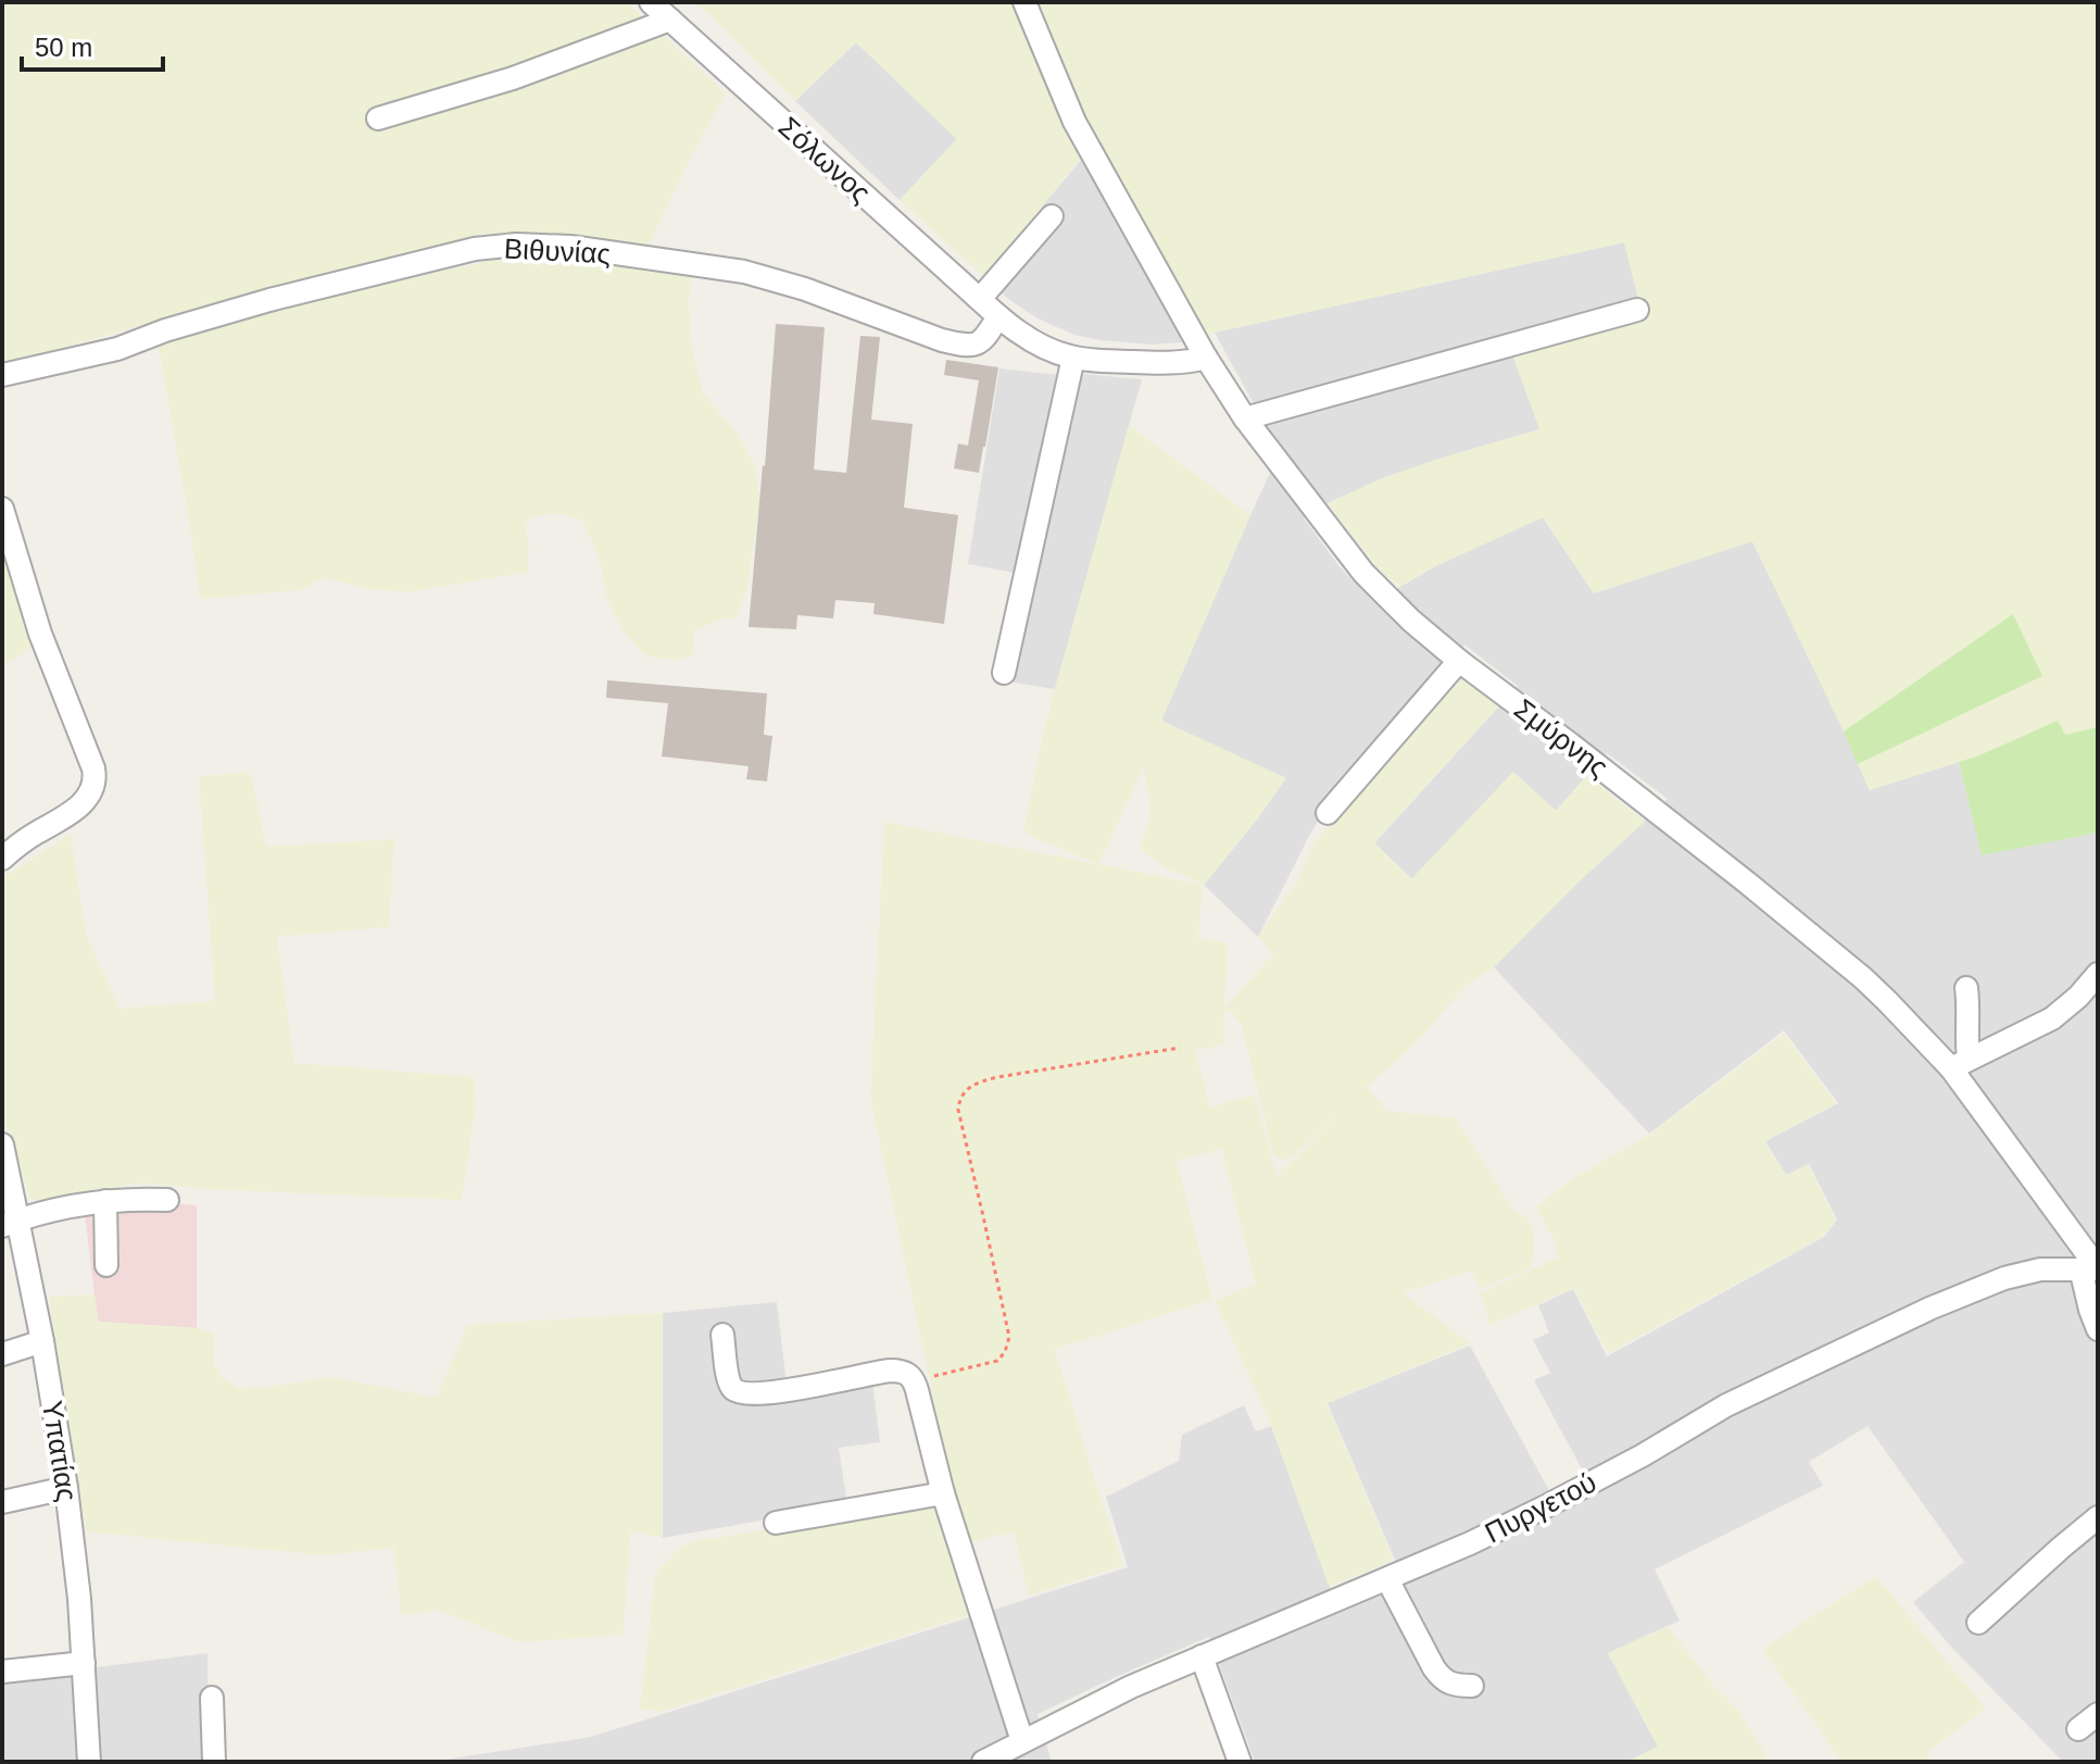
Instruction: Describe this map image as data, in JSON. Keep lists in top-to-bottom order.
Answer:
{
  "streets": {
    "street": [
      "Σόλωνος",
      "Βιθυνίας",
      "Σμύρνης",
      "Υπατίας",
      "Πυργετού"
    ]
  },
  "crossings": [
    ["Σόλωνος", "Βιθυνίας"],
    ["Σόλωνος", "Σμύρνης"],
    ["Σμύρνης", "Πυργετού"]
  ],
  "scale_bar": "50 m"
}
